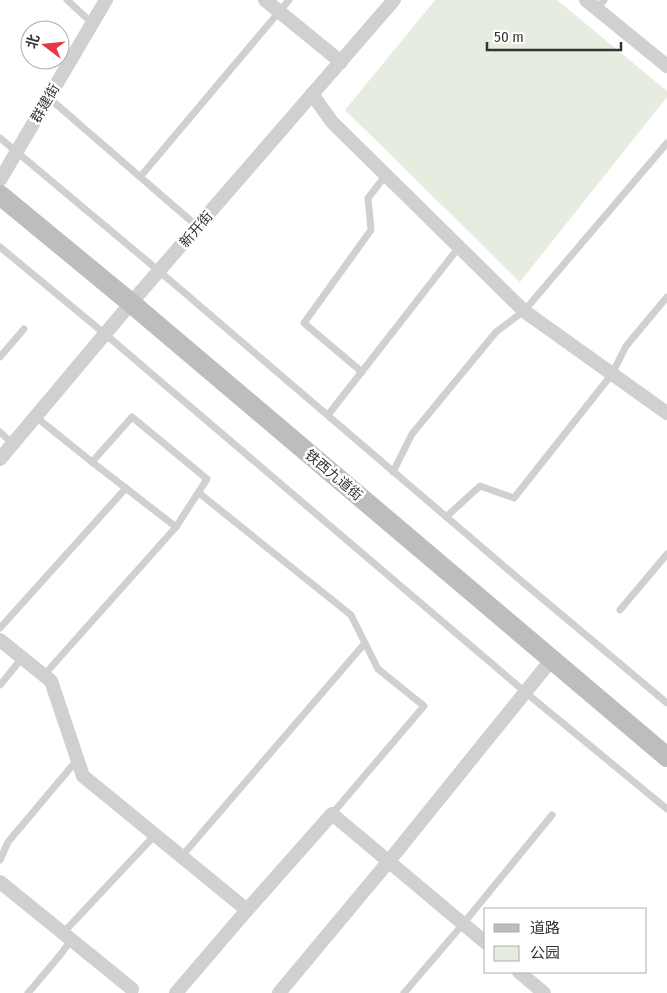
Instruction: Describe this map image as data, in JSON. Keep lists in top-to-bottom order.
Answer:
{
  "streets": {
    "main road": ["铁西九道街"],
    "street": ["群建街", "新开街"]
  },
  "crossings": [
    ["新开街", "铁西九道街"]
  ],
  "legend": ["道路", "公园"],
  "scale_bar": "50 m",
  "north": "left"
}
